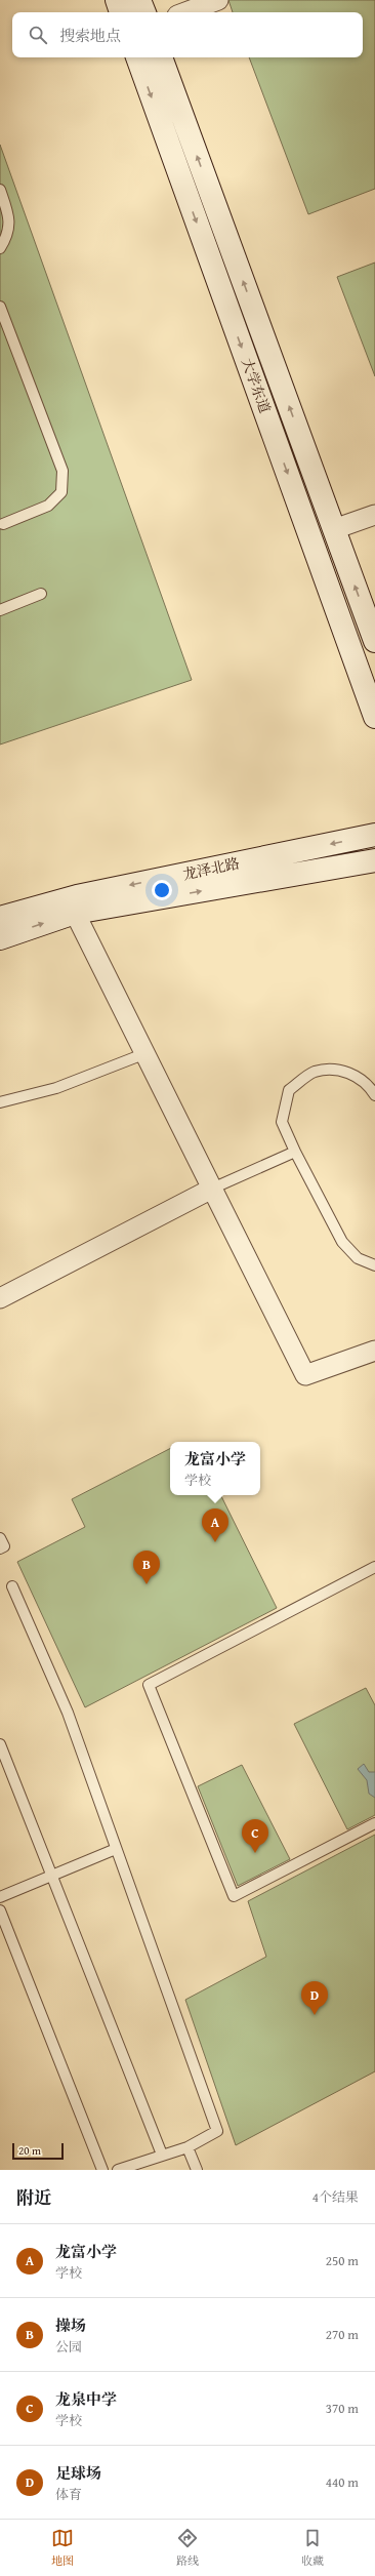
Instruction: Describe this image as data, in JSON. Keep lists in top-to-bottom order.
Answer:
{
  "streets": {
    "main road": ["大学东道", "龙泽北路"]
  },
  "scale_bar": "20 m",
  "page": {
    "search": "搜索地点",
    "popup": ["龙富小学", "学校"],
    "pins": [
      "A",
      "B",
      "C",
      "D"
    ],
    "scale": "20 m",
    "heading": ["附近", "4个结果"],
    "list": [
      {
        "mark": "A",
        "name": "龙富小学",
        "note": "学校",
        "value": "250 m"
      },
      {
        "mark": "B",
        "name": "操场",
        "note": "公园",
        "value": "270 m"
      },
      {
        "mark": "C",
        "name": "龙泉中学",
        "note": "学校",
        "value": "370 m"
      },
      {
        "mark": "D",
        "name": "足球场",
        "note": "体育",
        "value": "440 m"
      }
    ],
    "nav": ["地图", "路线", "收藏"]
  }
}
